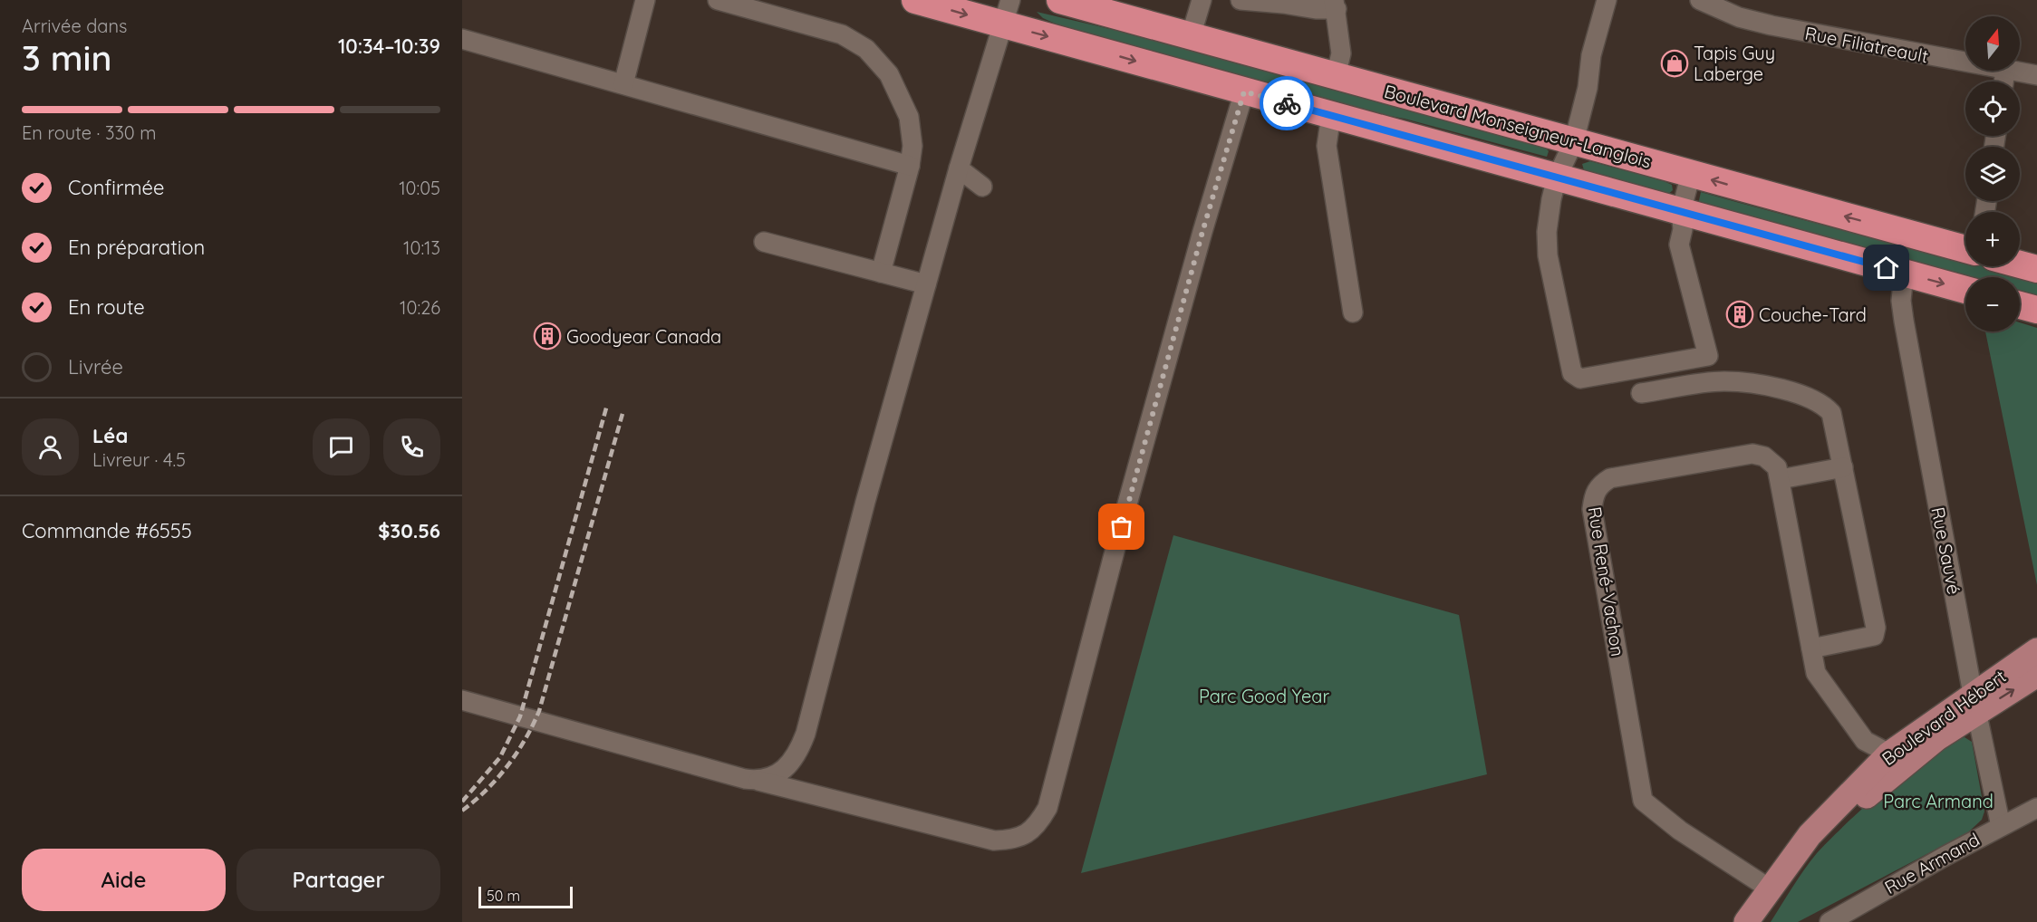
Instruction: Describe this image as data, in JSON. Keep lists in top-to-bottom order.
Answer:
{
  "streets": {
    "highway": ["Boulevard Monseigneur-Langlois"],
    "main road": ["Boulevard Hébert"],
    "street": [
      "Rue Filiatreault",
      "Rue Sauvé",
      "Rue René-Vachon",
      "Rue Armand"
    ]
  },
  "crossings": [
    ["Rue Sauvé", "Boulevard Hébert"],
    ["Rue Sauvé", "Rue Armand"],
    ["Rue René-Vachon", "Boulevard Hébert"]
  ],
  "parks": ["Parc Good Year", "Parc Armand"],
  "places": {
    "shop": ["Tapis Guy Laberge"],
    "building": ["Couche-Tard", "Goodyear Canada"]
  },
  "scale_bar": "50 m",
  "north": "top",
  "page": {
    "heading": ["3 min", "Arrivée dans", "10:34–10:39"],
    "panel": [
      "Léa",
      "Livreur · 4.5",
      "Commande #6555",
      "$30.56"
    ],
    "map_buttons": ["+", "−"],
    "bar": "En route · 330 m",
    "list": [
      ["Confirmée", "10:05"],
      ["En préparation", "10:13"],
      ["En route", "10:26"],
      "Livrée"
    ],
    "buttons": ["Aide", "Partager"],
    "scale": "50 m"
  }
}
